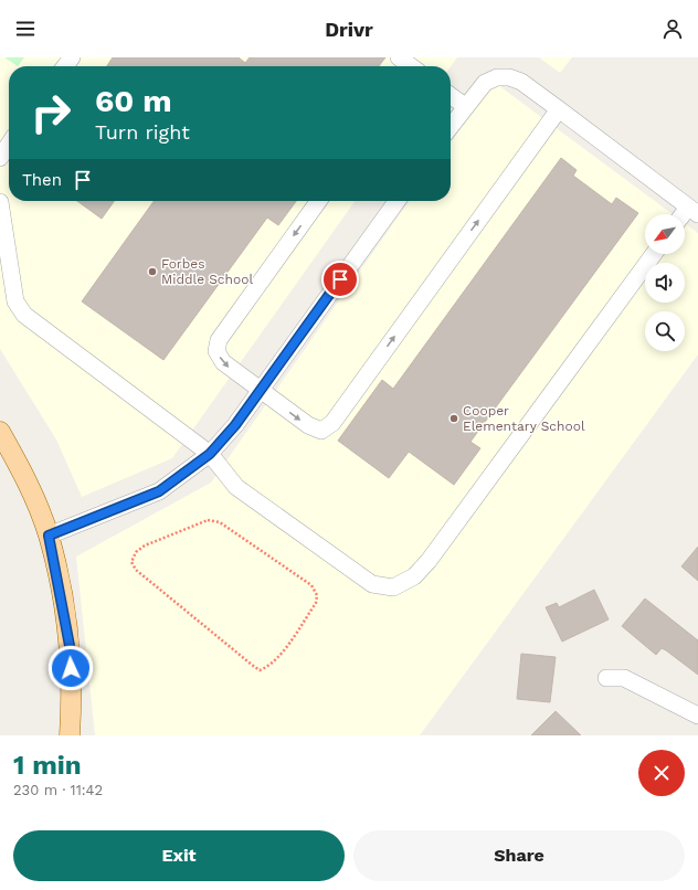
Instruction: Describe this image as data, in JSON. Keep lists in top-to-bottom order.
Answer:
{
  "places": ["Forbes Middle School", "Cooper Elementary School"],
  "north": "bottom left",
  "page": {
    "header": "Drivr",
    "turn": ["60 m", "Turn right"],
    "then": "Then",
    "heading": ["1 min", "230 m · 11:42"],
    "buttons": ["Exit", "Share"]
  }
}
